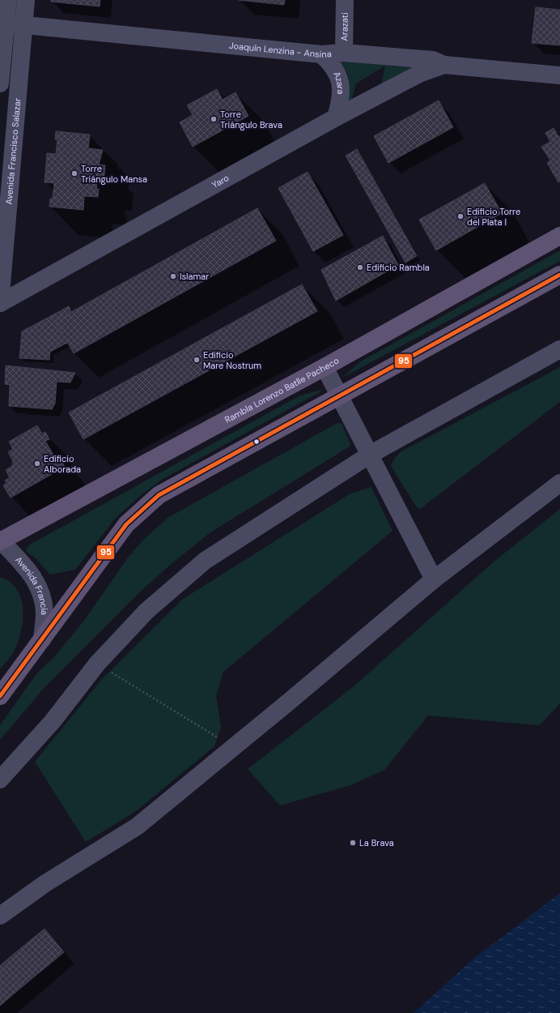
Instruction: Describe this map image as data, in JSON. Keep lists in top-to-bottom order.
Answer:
{
  "streets": {
    "main road": ["Rambla Lorenzo Batlle Pacheco"],
    "street": [
      "Arazati",
      "Joaquín Lenzina - Ansina",
      "Azara",
      "Avenida Francisco Salazar",
      "Yaro",
      "Avenida Francia"
    ]
  },
  "crossings": [
    ["Arazati", "Joaquín Lenzina - Ansina"],
    ["Joaquín Lenzina - Ansina", "Azara"],
    ["Joaquín Lenzina - Ansina", "Avenida Francisco Salazar"],
    ["Joaquín Lenzina - Ansina", "Yaro"],
    ["Azara", "Yaro"],
    ["Avenida Francisco Salazar", "Yaro"],
    ["Rambla Lorenzo Batlle Pacheco", "Avenida Francia"]
  ],
  "places": [
    "Torre Triángulo Brava",
    "Torre Triángulo Mansa",
    "Edificio Torre del Plata I",
    "Edificio Rambla",
    "Islamar",
    "Edificio Mare Nostrum",
    "Edificio Alborada",
    "La Brava"
  ],
  "lines": ["transit line 95"]
}
